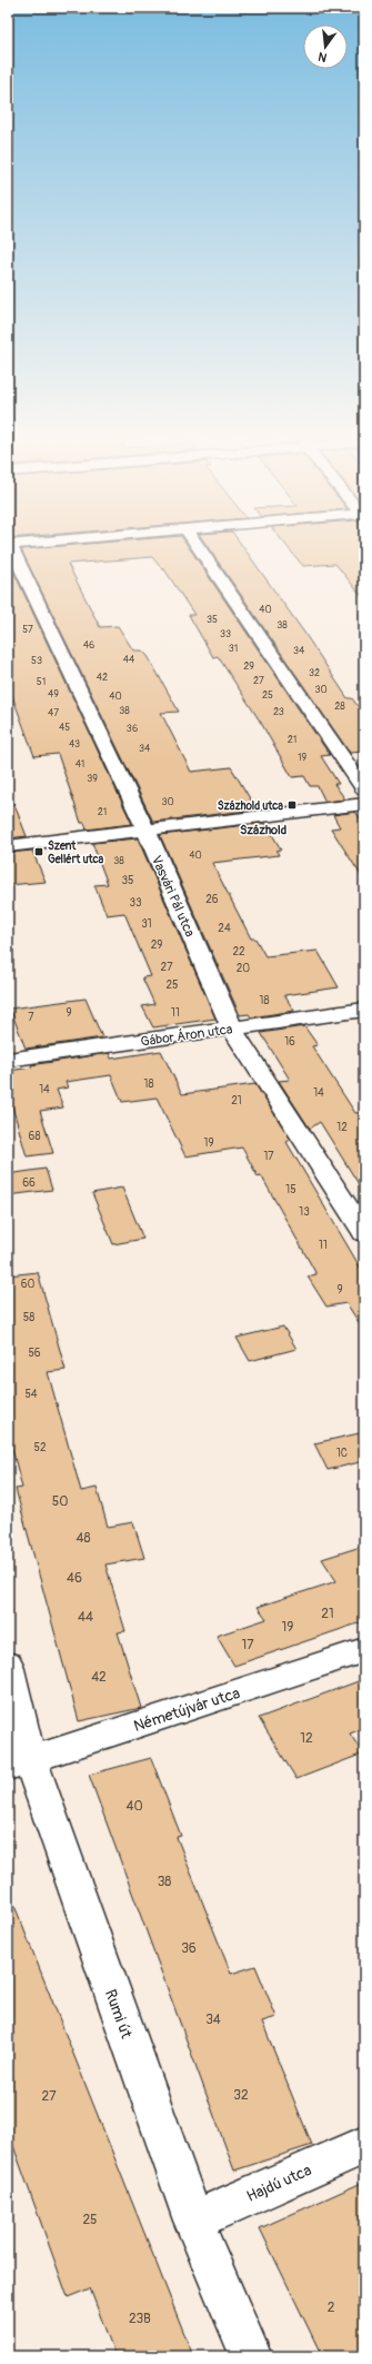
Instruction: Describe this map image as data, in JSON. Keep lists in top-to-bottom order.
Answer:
{
  "streets": {
    "street": [
      "Vasvári Pál utca",
      "Gábor Áron utca",
      "Németújvár utca",
      "Rumi út",
      "Hajdú utca"
    ]
  },
  "crossings": [
    ["Vasvári Pál utca", "Gábor Áron utca"],
    ["Németújvár utca", "Rumi út"],
    ["Rumi út", "Hajdú utca"]
  ],
  "districts": ["Százhold"],
  "places": {
    "transit": ["Százhold utca", "Szent Gellért utca"]
  },
  "house_numbers": [
    "40",
    "35",
    "38",
    "57",
    "33",
    "46",
    "31",
    "34",
    "44",
    "53",
    "29",
    "32",
    "42",
    "27",
    "51",
    "30",
    "49",
    "25",
    "40",
    "28",
    "38",
    "23",
    "47",
    "45",
    "36",
    "21",
    "43",
    "34",
    "19",
    "41",
    "39",
    "30",
    "21",
    "40",
    "38",
    "35",
    "26",
    "33",
    "31",
    "24",
    "29",
    "22",
    "27",
    "20",
    "25",
    "18",
    "9",
    "11",
    "7",
    "16",
    "18",
    "14",
    "14",
    "21",
    "12",
    "68",
    "19",
    "17",
    "66",
    "15",
    "13",
    "11",
    "60",
    "9",
    "58",
    "56",
    "54",
    "52",
    "1C",
    "50",
    "48",
    "46",
    "21",
    "44",
    "19",
    "17",
    "42",
    "12",
    "40",
    "38",
    "36",
    "34",
    "32",
    "27",
    "25",
    "2",
    "23B"
  ],
  "north": "bottom"
}
